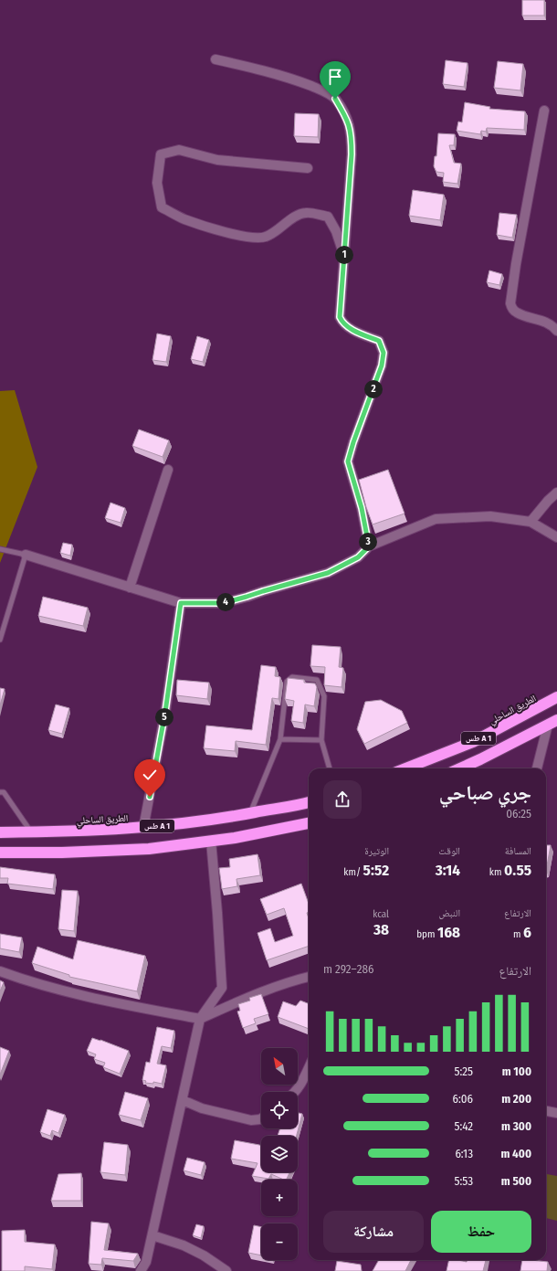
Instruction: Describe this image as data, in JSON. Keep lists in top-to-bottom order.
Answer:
{
  "streets": {
    "highway": ["الطريق الساحلي", "طس A 1"]
  },
  "north": "top left",
  "page": {
    "pins": [
      "1",
      "2",
      "3",
      "4",
      "5"
    ],
    "heading": ["جري صباحي", "06:25"],
    "stats": [
      ["المسافة", "0.55 km"],
      ["الوقت", "3:14"],
      ["الوتيرة", "5:52 /km"],
      ["الارتفاع", "6 m"],
      ["النبض", "168 bpm"],
      ["kcal", "38"]
    ],
    "chart": ["الارتفاع", "286–292 m"],
    "map_buttons": ["+", "−"],
    "list": [
      {
        "name": "100 m",
        "note": "5:25"
      },
      {
        "name": "200 m",
        "note": "6:06"
      },
      {
        "name": "300 m",
        "note": "5:42"
      },
      {
        "name": "400 m",
        "note": "6:13"
      },
      {
        "name": "500 m",
        "note": "5:53"
      }
    ],
    "buttons": ["حفظ", "مشاركة"]
  }
}
